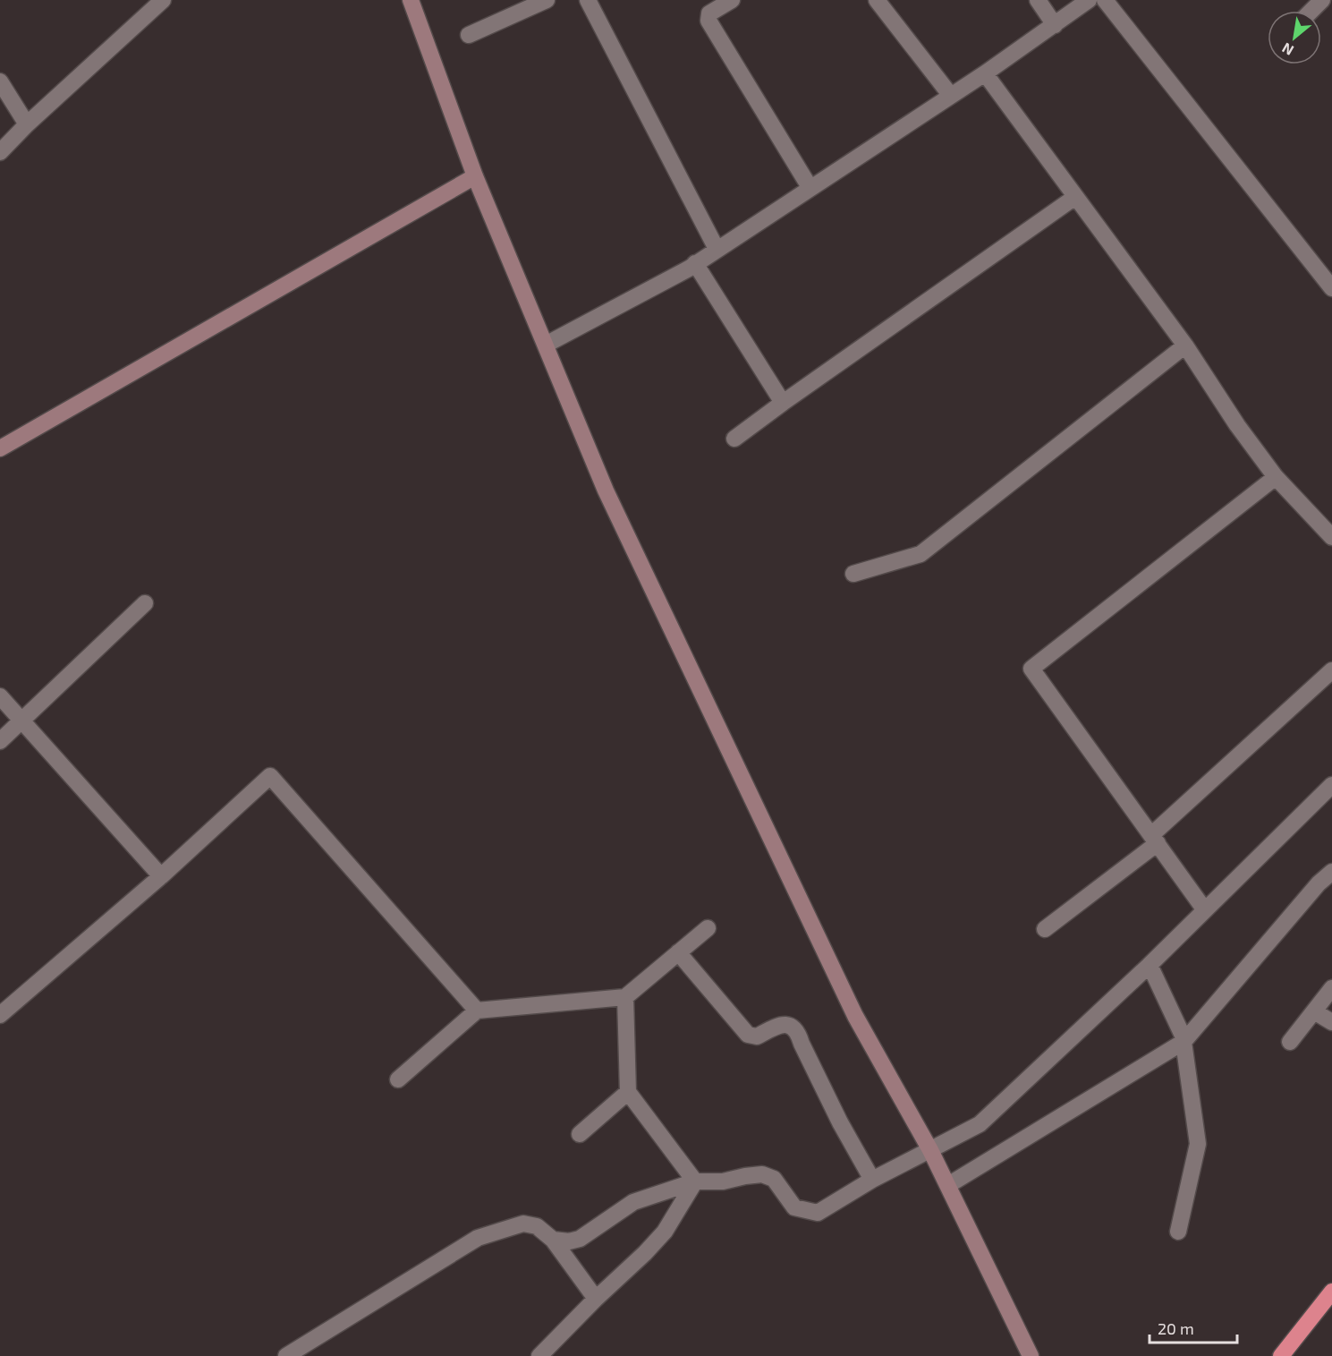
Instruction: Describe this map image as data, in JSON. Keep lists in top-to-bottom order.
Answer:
{
  "scale_bar": "20 m",
  "north": "bottom left"
}
